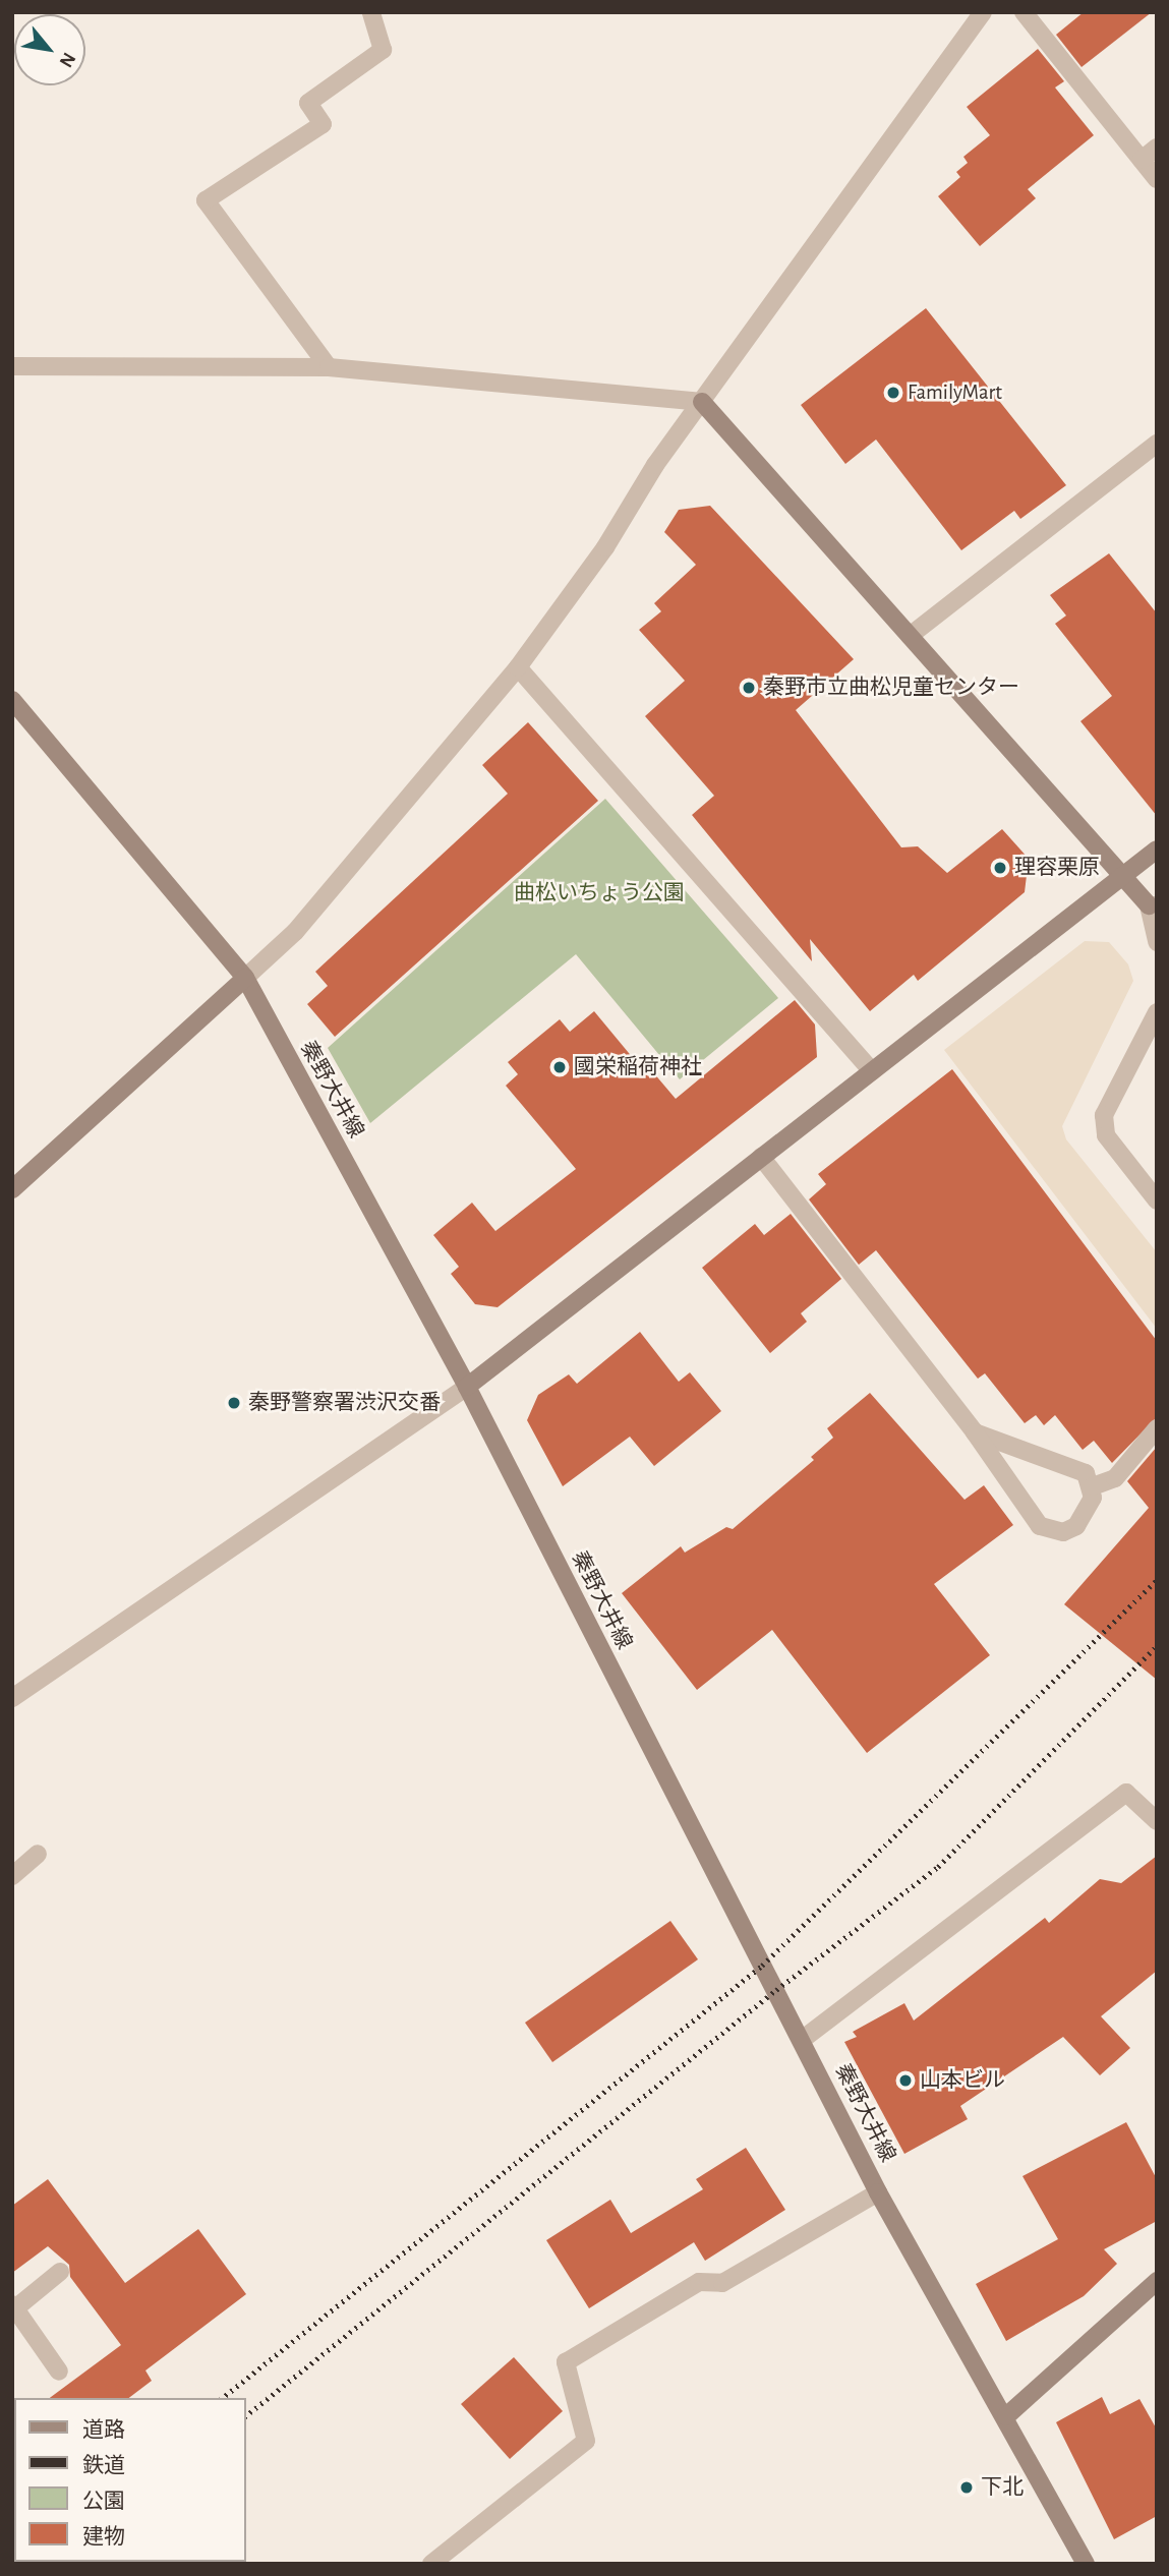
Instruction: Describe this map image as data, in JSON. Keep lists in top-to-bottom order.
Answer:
{
  "streets": {
    "main road": ["秦野大井線"]
  },
  "parks": ["曲松いちょう公園"],
  "places": [
    "FamilyMart",
    "秦野市立曲松児童センター",
    "理容栗原",
    "國栄稲荷神社",
    "秦野警察署渋沢交番",
    "山本ビル",
    "下北"
  ],
  "legend": [
    "道路",
    "鉄道",
    "公園",
    "建物"
  ],
  "north": "bottom right"
}
